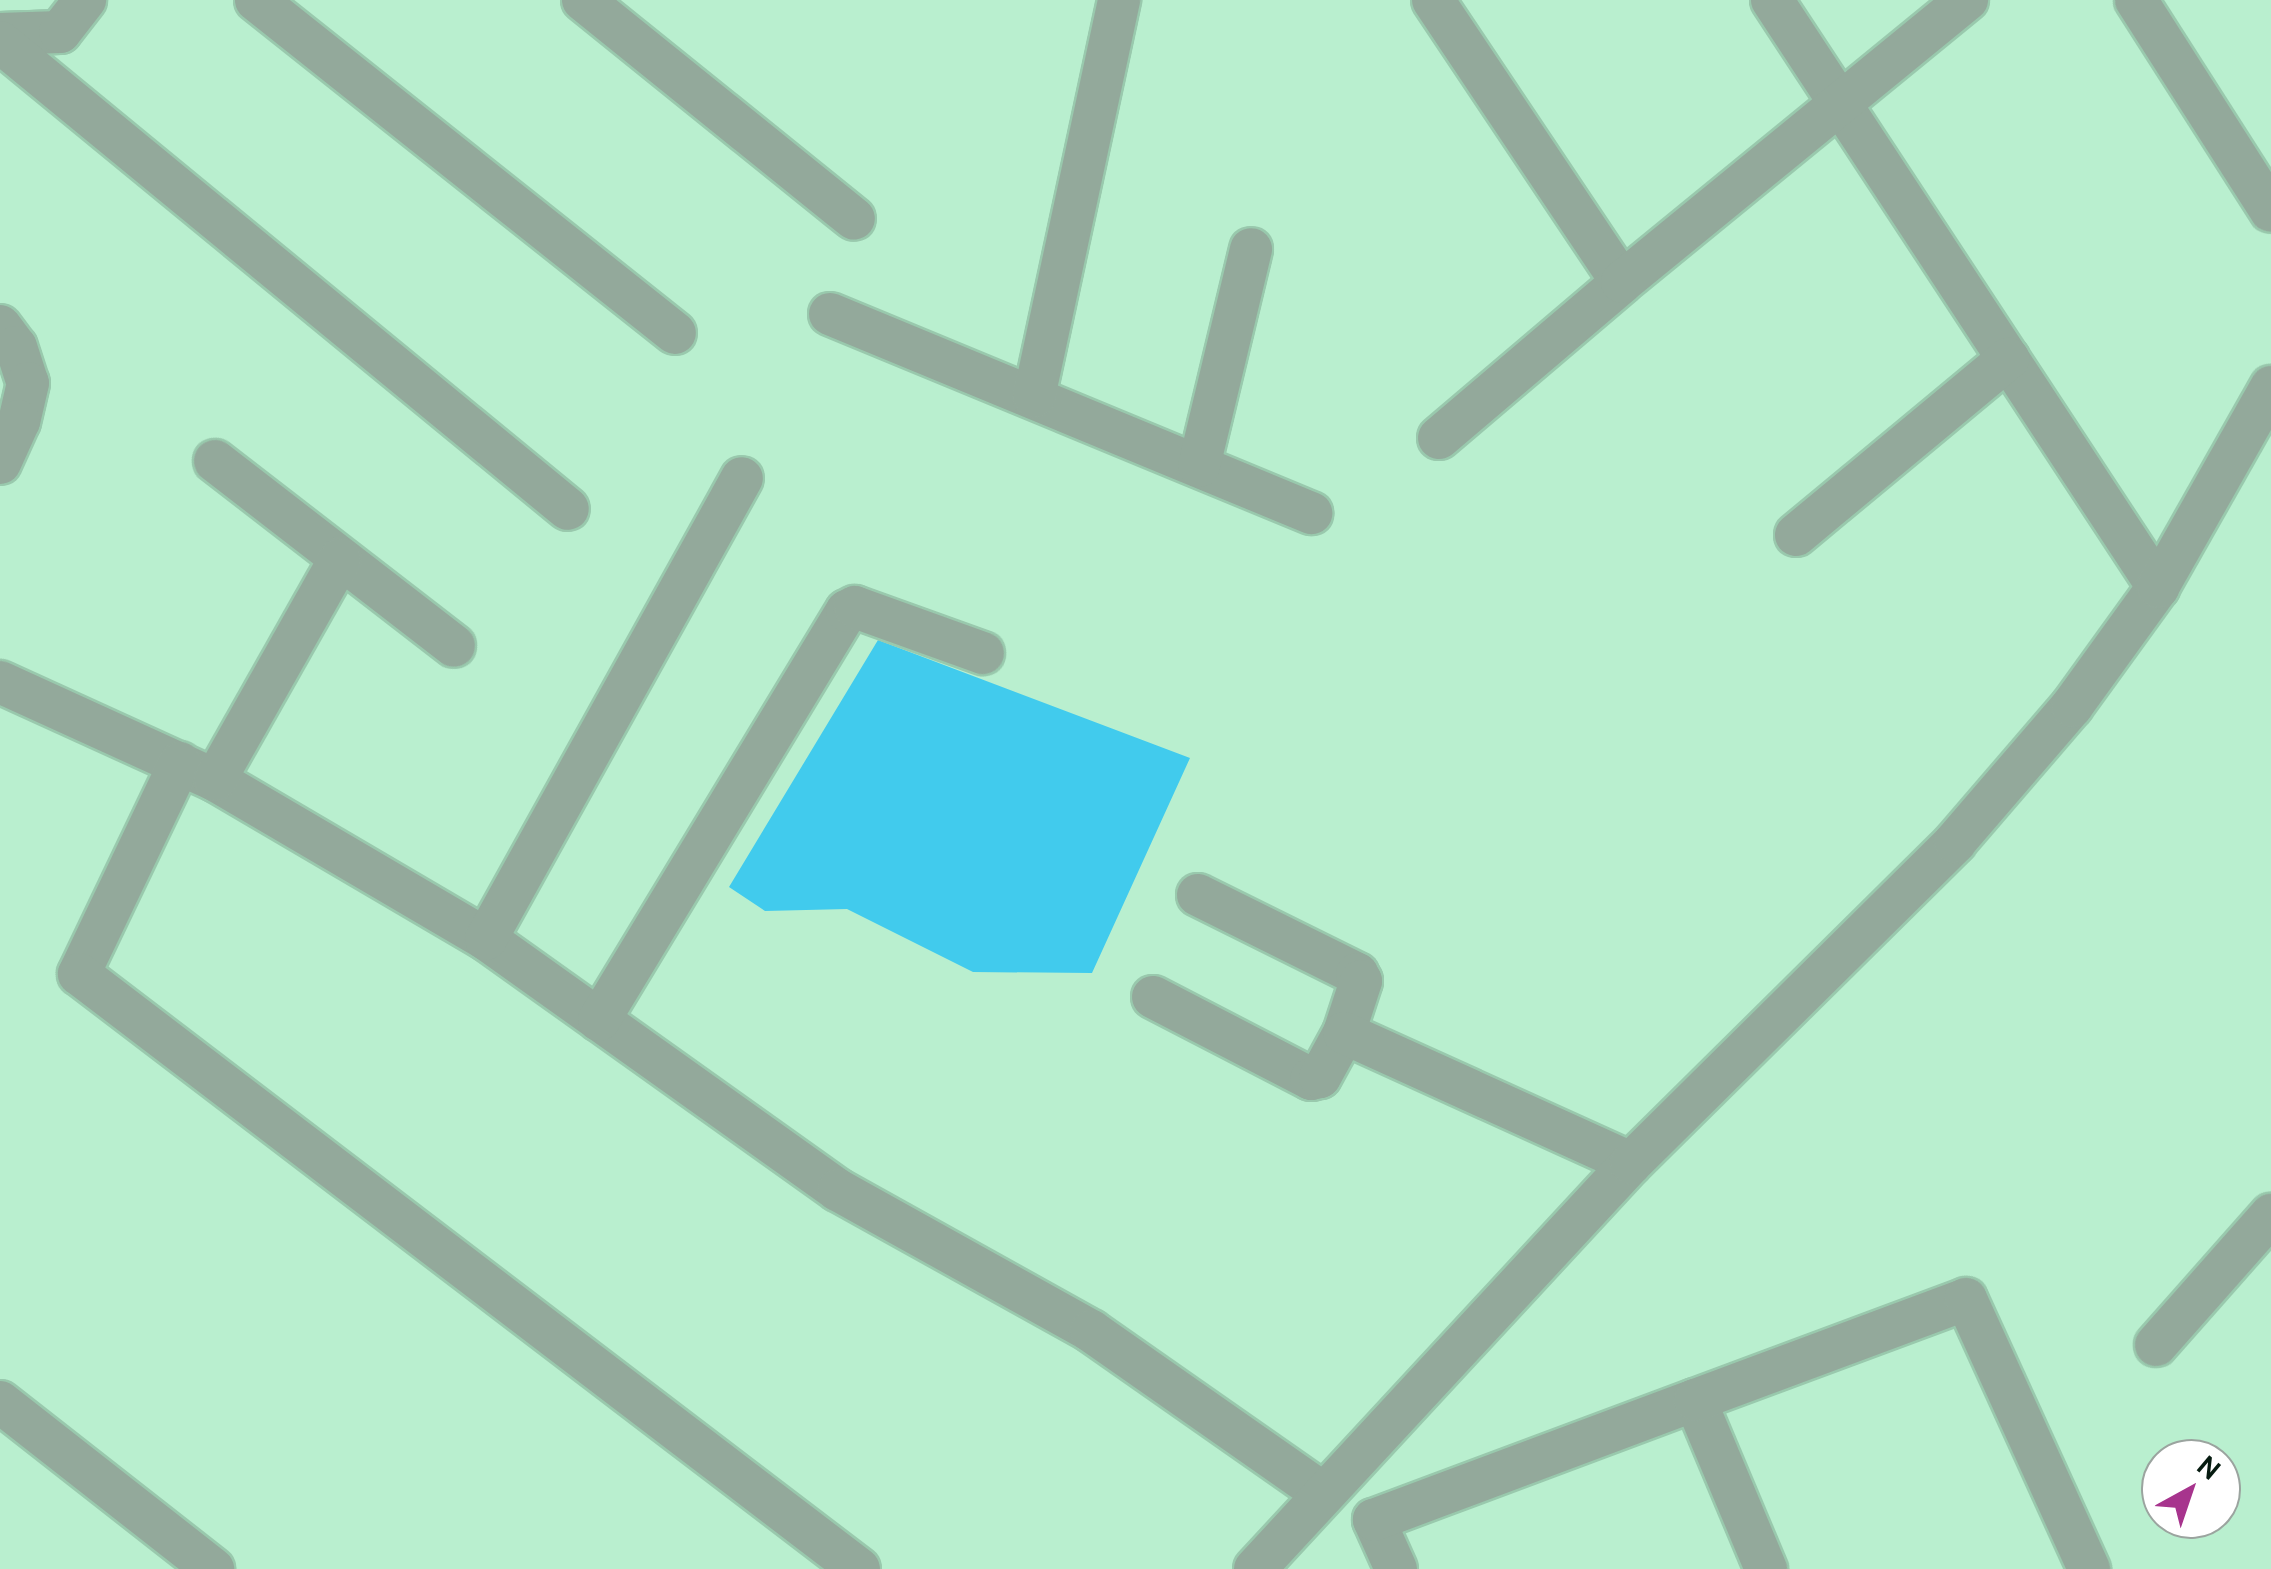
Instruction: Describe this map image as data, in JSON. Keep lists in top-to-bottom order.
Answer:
{
  "north": "top right"
}
